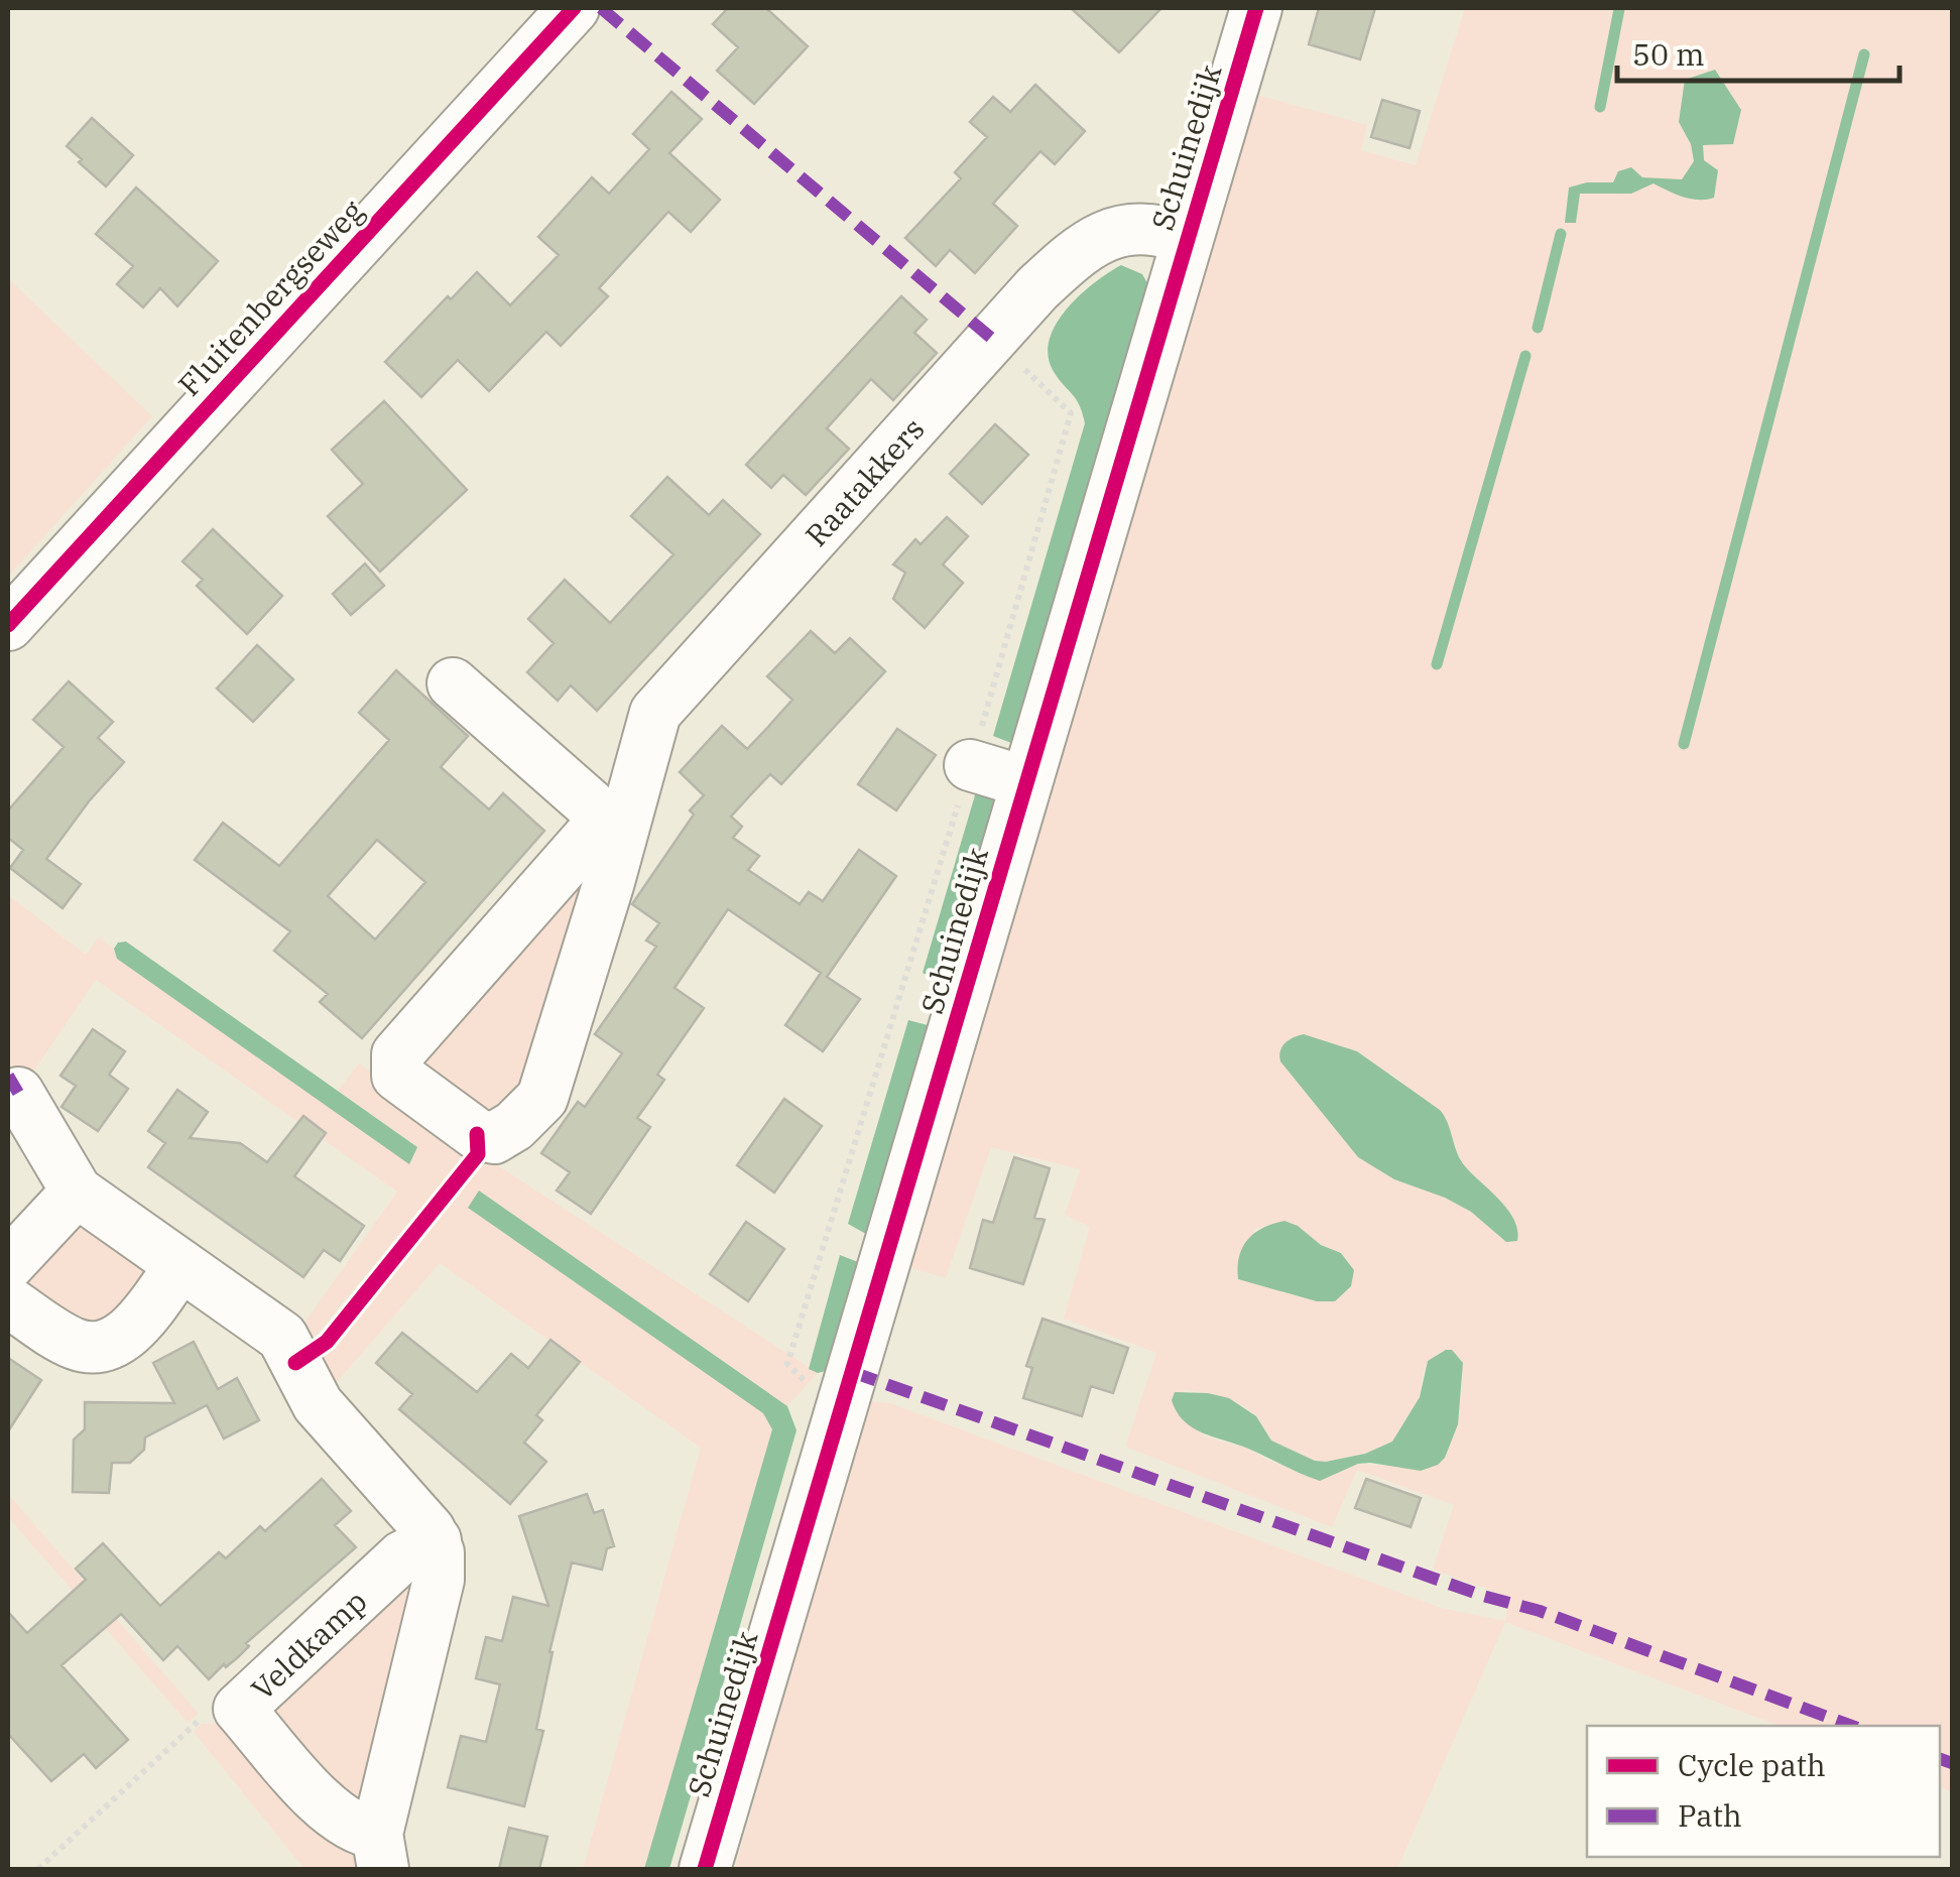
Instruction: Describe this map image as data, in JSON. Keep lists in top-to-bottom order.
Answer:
{
  "streets": {
    "street": [
      "Schuinedijk",
      "Fluitenbergseweg",
      "Raatakkers",
      "Veldkamp"
    ]
  },
  "crossings": [
    ["Schuinedijk", "Raatakkers"]
  ],
  "legend": ["Cycle path", "Path"],
  "scale_bar": "50 m"
}
